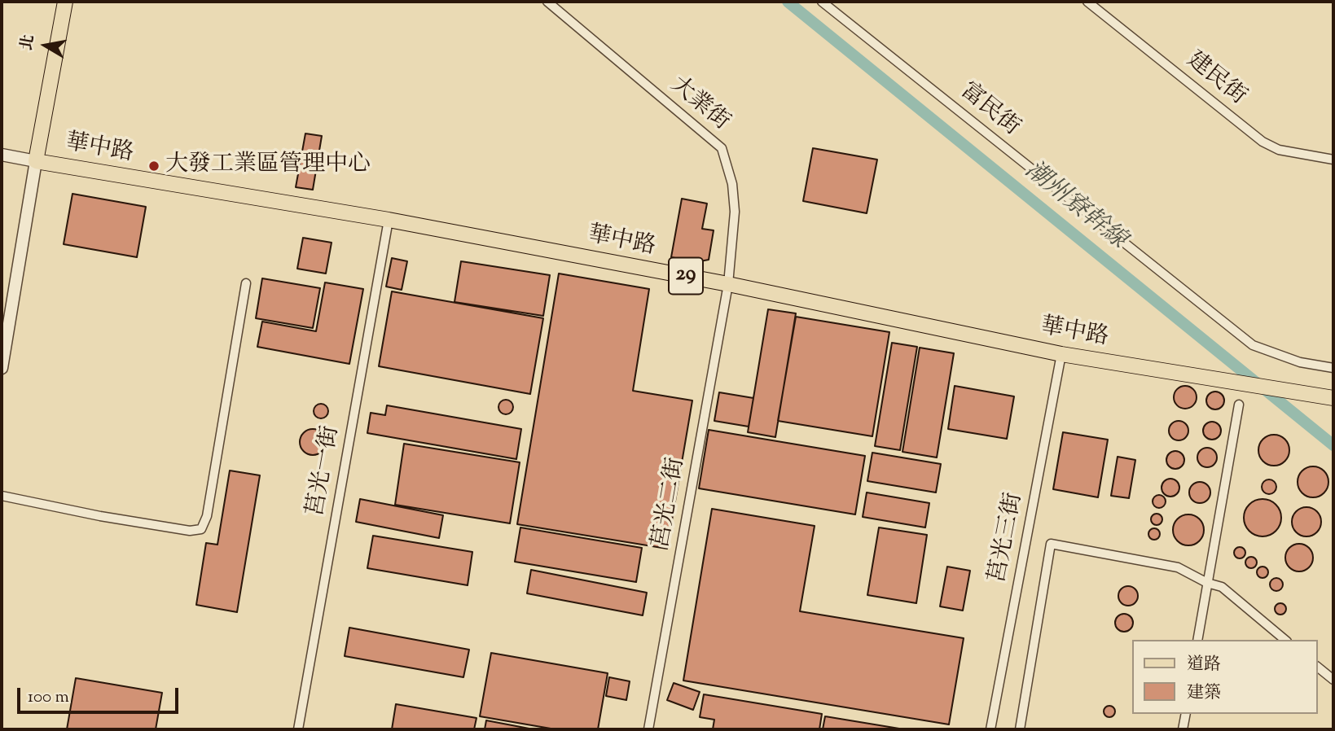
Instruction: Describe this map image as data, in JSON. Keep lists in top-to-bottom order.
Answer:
{
  "streets": {
    "main road": ["華中路", "29"],
    "street": [
      "建民街",
      "大業街",
      "富民街",
      "莒光一街",
      "莒光二街",
      "莒光三街"
    ]
  },
  "crossings": [
    ["大業街", "華中路"],
    ["大業街", "莒光二街"],
    ["華中路", "莒光一街"],
    ["華中路", "莒光二街"],
    ["華中路", "莒光三街"]
  ],
  "water": ["潮州寮幹線"],
  "places": ["大發工業區管理中心"],
  "legend": ["道路", "建築"],
  "scale_bar": "100 m",
  "north": "left"
}
